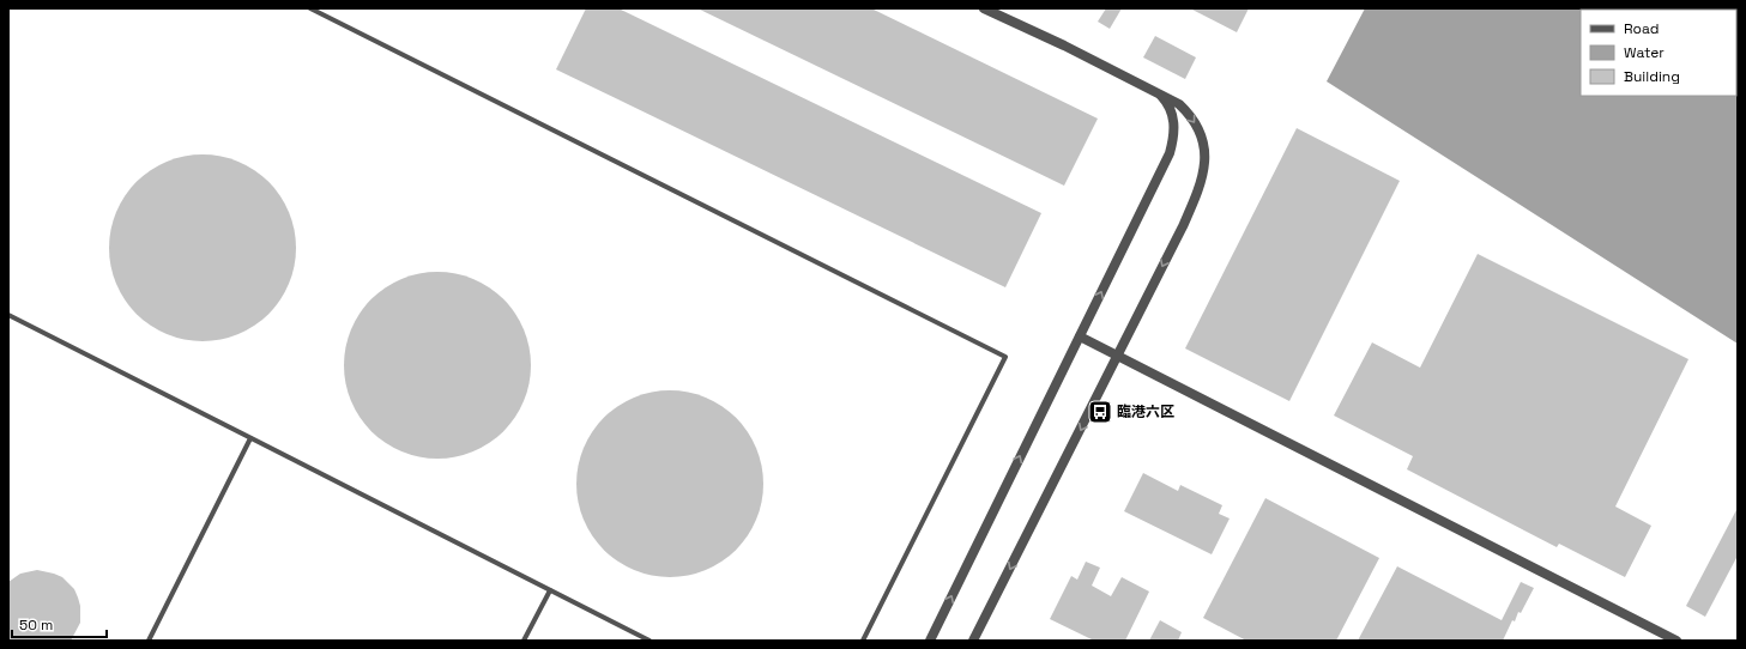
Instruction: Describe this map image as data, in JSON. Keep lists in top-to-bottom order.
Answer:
{
  "places": {
    "bus stop": ["臨港六区"]
  },
  "legend": ["Road", "Water", "Building"],
  "scale_bar": "50 m"
}
